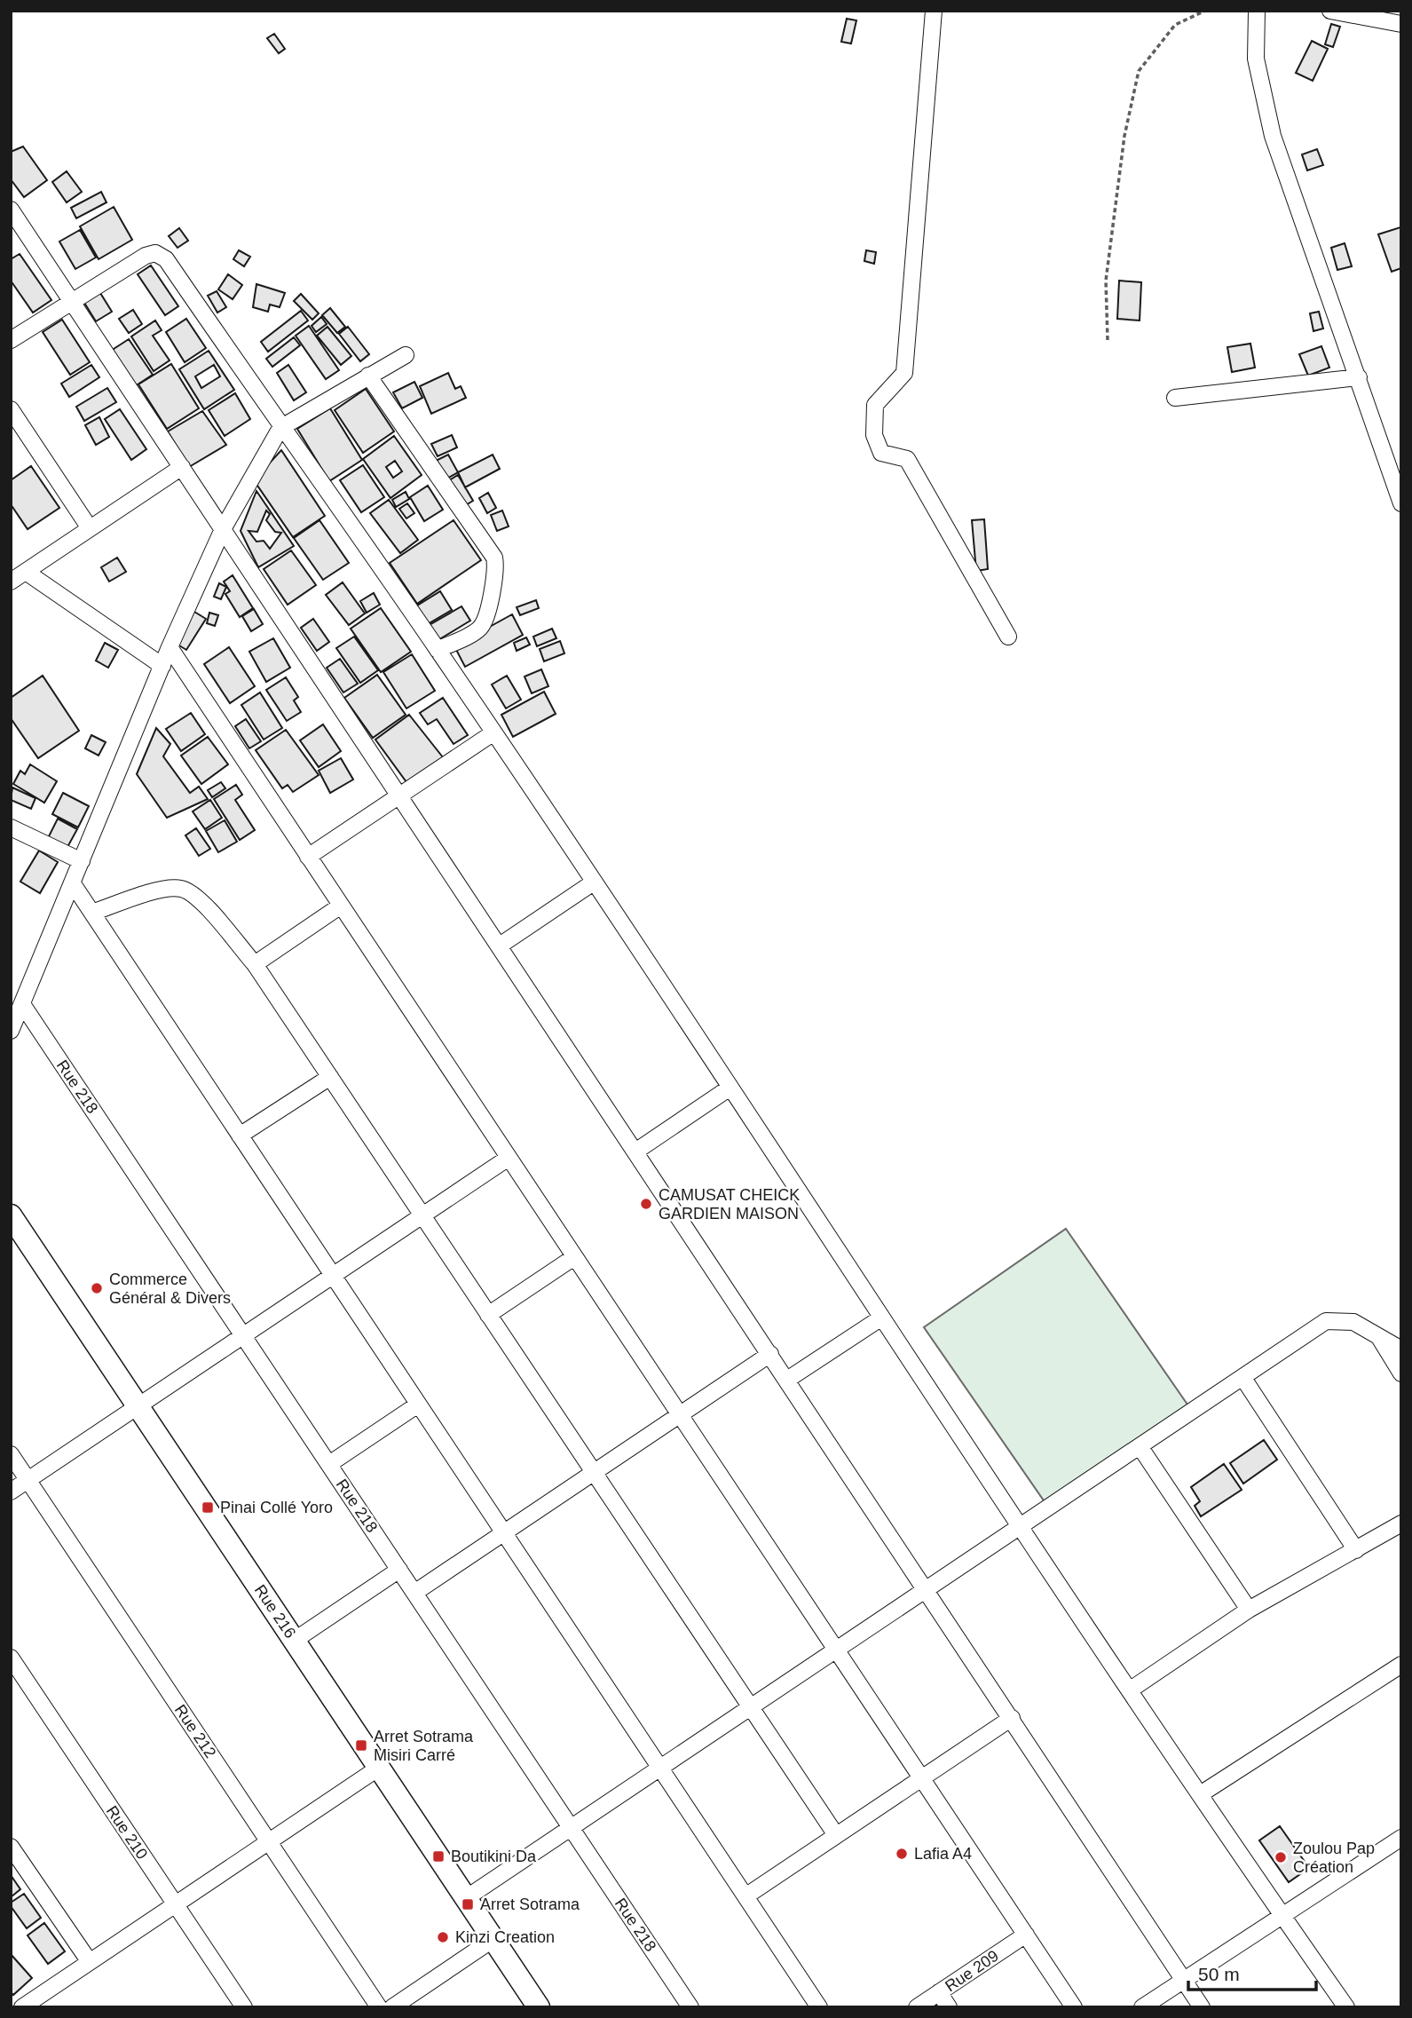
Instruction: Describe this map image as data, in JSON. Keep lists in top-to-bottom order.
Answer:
{
  "streets": {
    "street": [
      "Rue 218",
      "Rue 216",
      "Rue 212",
      "Rue 210",
      "Rue 209"
    ]
  },
  "places": {
    "other": [
      "CAMUSAT CHEICK GARDIEN MAISON",
      "Commerce Général & Divers",
      "Lafia A4",
      "Zoulou Pap Création",
      "Kinzi Creation"
    ],
    "transit": [
      "Pinai Collé Yoro",
      "Arret Sotrama Misiri Carré",
      "Boutikini Da",
      "Arret Sotrama"
    ]
  },
  "scale_bar": "50 m"
}
